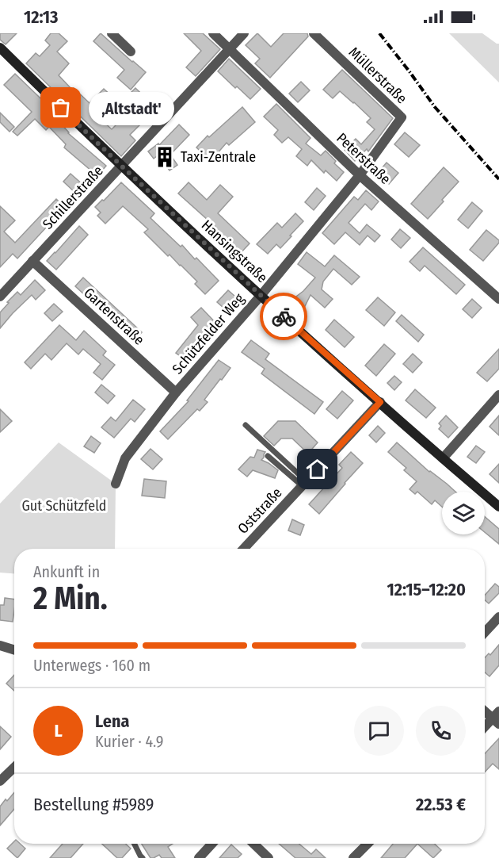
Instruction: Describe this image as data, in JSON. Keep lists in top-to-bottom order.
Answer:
{
  "streets": {
    "street": [
      "Müllerstraße",
      "Peterstraße",
      "Schillerstraße",
      "Hansingstraße",
      "Gartenstraße",
      "Schützfelder Weg",
      "Oststraße"
    ]
  },
  "crossings": [
    ["Müllerstraße", "Schützfelder Weg"],
    ["Peterstraße", "Schillerstraße"],
    ["Peterstraße", "Schützfelder Weg"],
    ["Schillerstraße", "Hansingstraße"],
    ["Schillerstraße", "Gartenstraße"],
    ["Hansingstraße", "Schützfelder Weg"],
    ["Hansingstraße", "Oststraße"],
    ["Gartenstraße", "Schützfelder Weg"]
  ],
  "parks": ["Gut Schützfeld"],
  "places": {
    "other": [",Altstadt'"],
    "building": ["Taxi-Zentrale"]
  },
  "page": {
    "status": "12:13",
    "bubble": ",Altstadt'",
    "heading": ["2 Min.", "Ankunft in", "12:15–12:20"],
    "panel": [
      "Lena",
      "Kurier · 4.9",
      "Bestellung #5989",
      "22.53 €"
    ],
    "bar": "Unterwegs · 160 m",
    "round": "L"
  }
}
